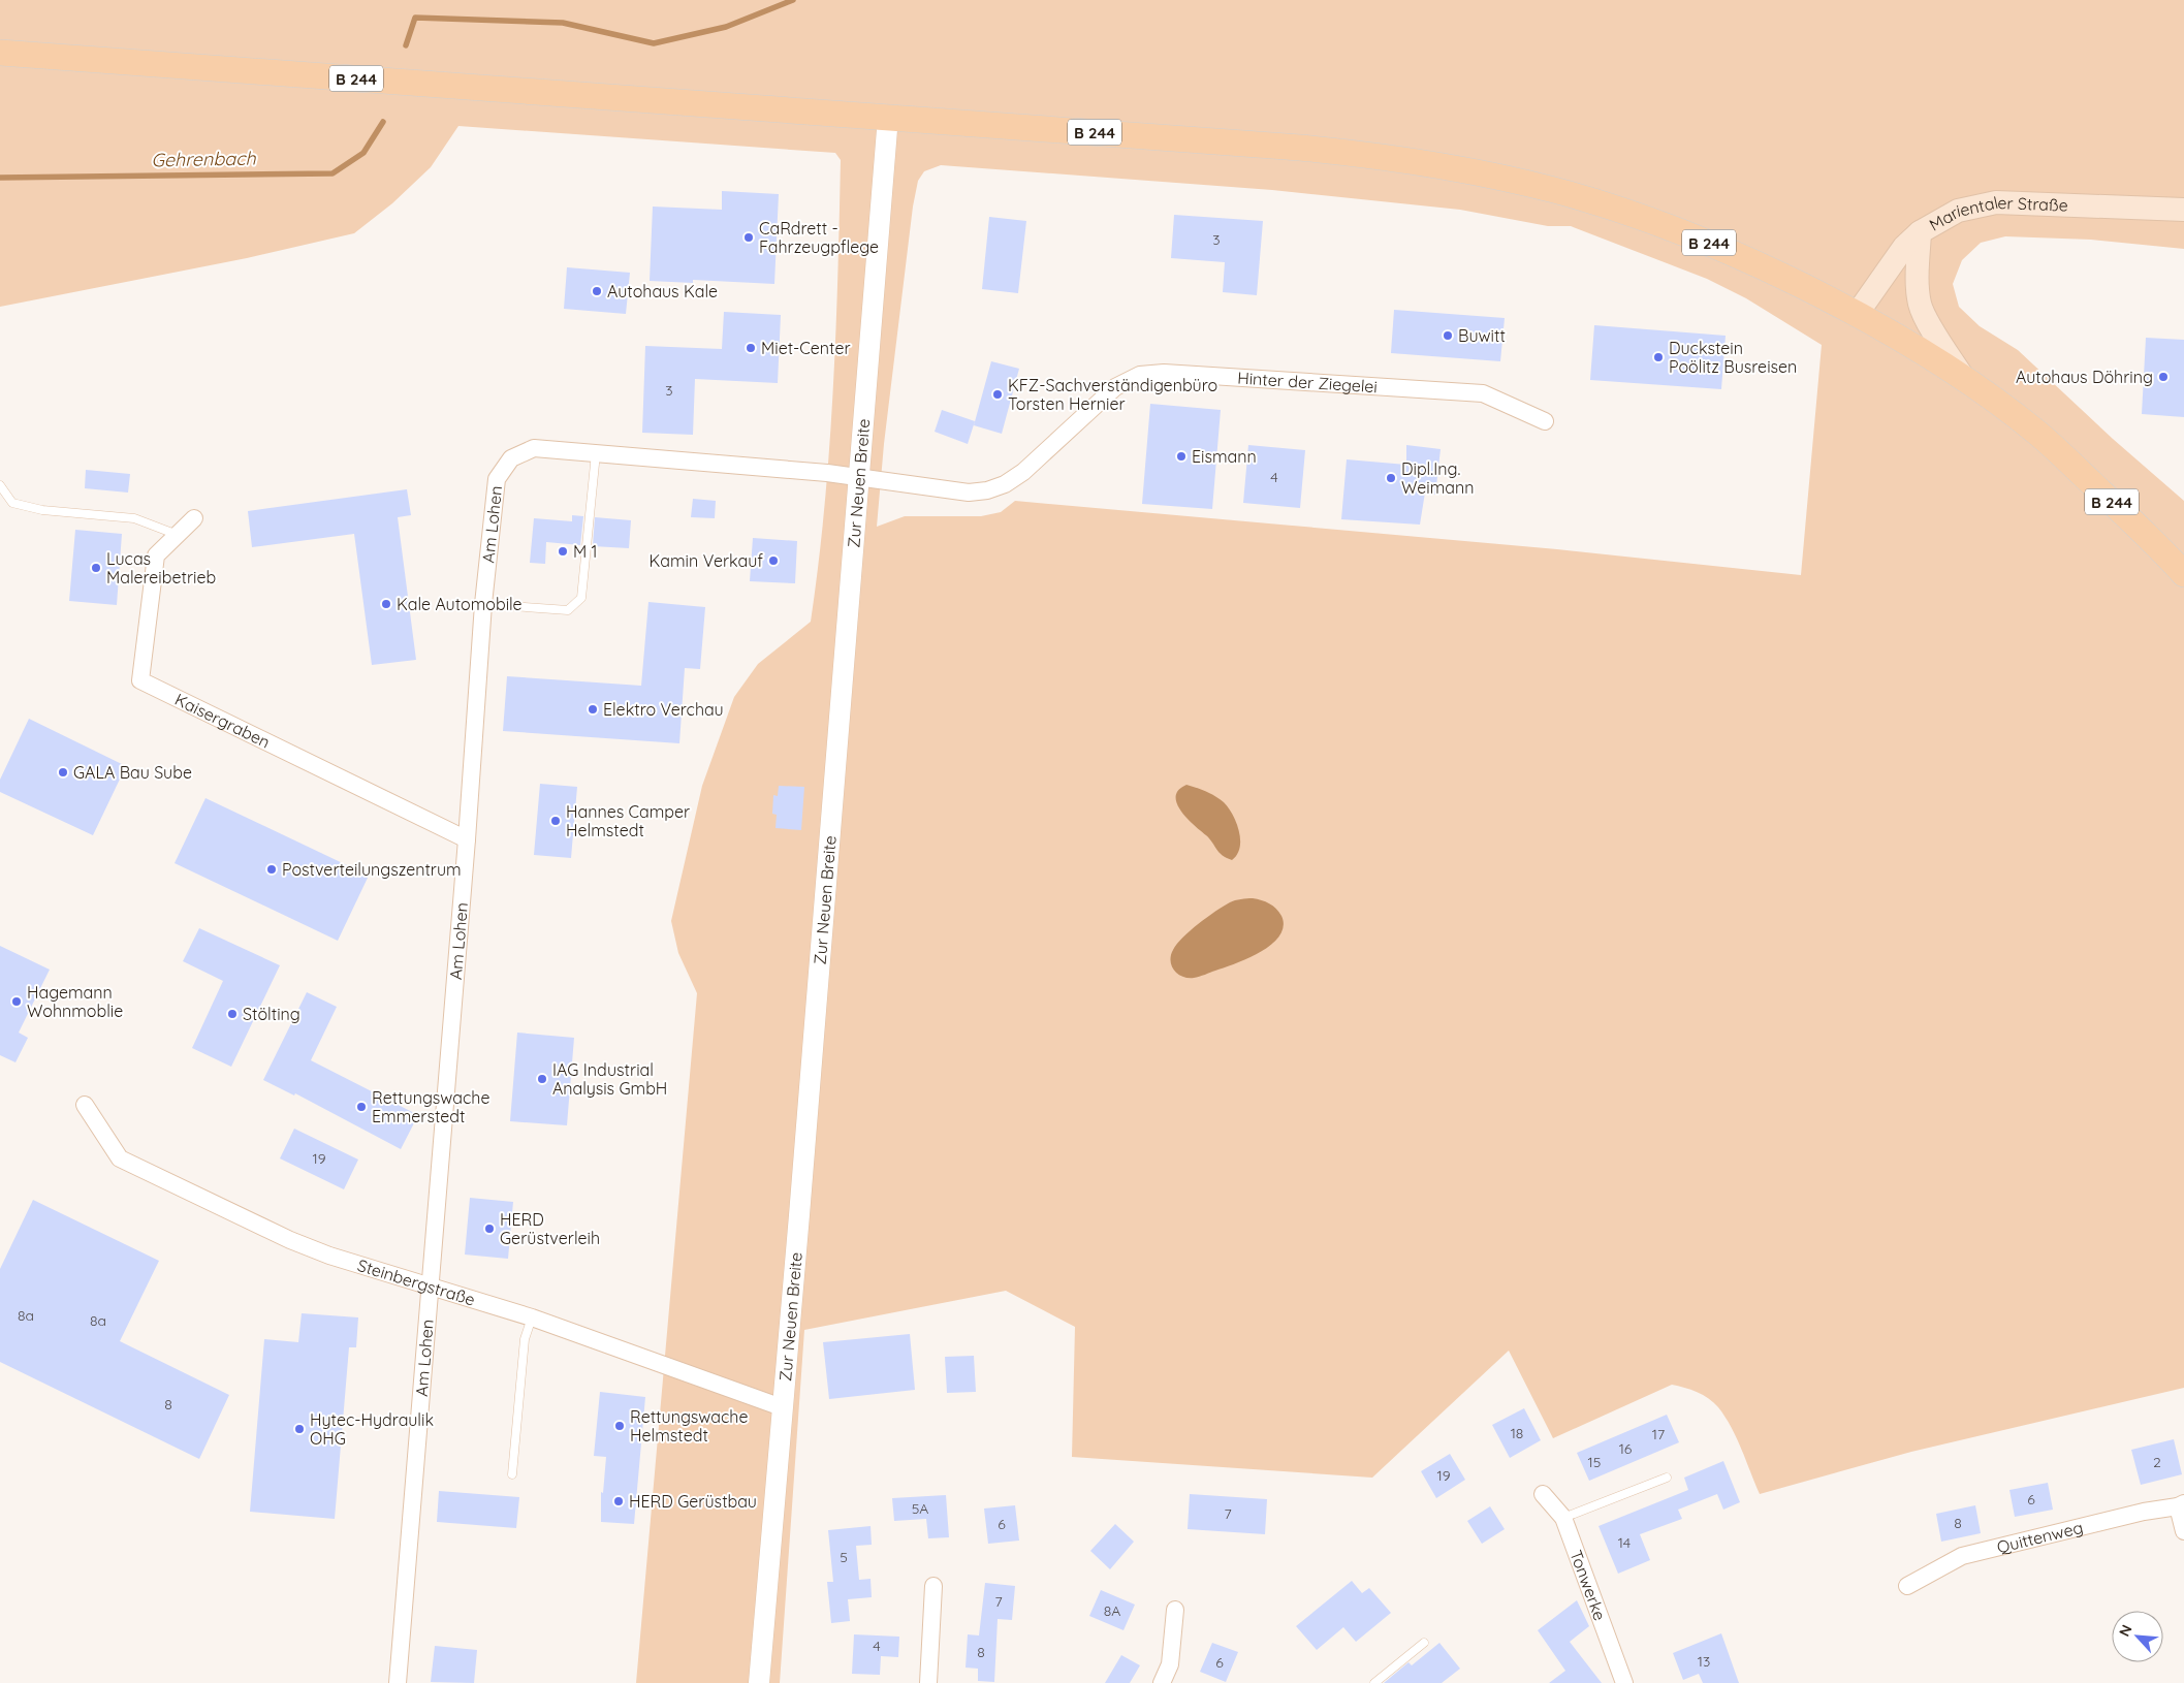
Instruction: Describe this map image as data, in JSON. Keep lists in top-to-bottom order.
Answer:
{
  "streets": {
    "main road": ["B 244", "Marientaler Straße"],
    "street": [
      "Hinter der Ziegelei",
      "Zur Neuen Breite",
      "Am Lohen",
      "Kaisergraben",
      "Steinbergstraße",
      "Quittenweg",
      "Tonwerke"
    ]
  },
  "crossings": [
    ["B 244", "Marientaler Straße"],
    ["B 244", "Zur Neuen Breite"],
    ["Hinter der Ziegelei", "Zur Neuen Breite"],
    ["Hinter der Ziegelei", "Am Lohen"],
    ["Zur Neuen Breite", "Am Lohen"],
    ["Zur Neuen Breite", "Steinbergstraße"],
    ["Am Lohen", "Kaisergraben"],
    ["Am Lohen", "Steinbergstraße"]
  ],
  "water": ["Gehrenbach"],
  "places": [
    "CaRdrett - Fahrzeugpflege",
    "Autohaus Kale",
    "Buwitt",
    "Miet-Center",
    "Duckstein Poölitz Busreisen",
    "Autohaus Döhring",
    "KFZ-Sachverständigenbüro Torsten Hernier",
    "Eismann",
    "Dipl.Ing. Weimann",
    "M 1",
    "Kamin Verkauf",
    "Lucas Malereibetrieb",
    "Kale Automobile",
    "Elektro Verchau",
    "GALA Bau Sube",
    "Hannes Camper Helmstedt",
    "Postverteilungszentrum",
    "Hagemann Wohnmoblie",
    "Stölting",
    "IAG Industrial Analysis GmbH",
    "Rettungswache Emmerstedt",
    "HERD Gerüstverleih",
    "Rettungswache Helmstedt",
    "Hytec-Hydraulik OHG",
    "HERD Gerüstbau"
  ],
  "house_numbers": [
    "3",
    "3",
    "4",
    "19",
    "8a",
    "8a",
    "8",
    "18",
    "17",
    "16",
    "15",
    "2",
    "19",
    "6",
    "5A",
    "7",
    "8",
    "6",
    "14",
    "5",
    "7",
    "8A",
    "4",
    "8",
    "13",
    "6"
  ],
  "north": "top left"
}
